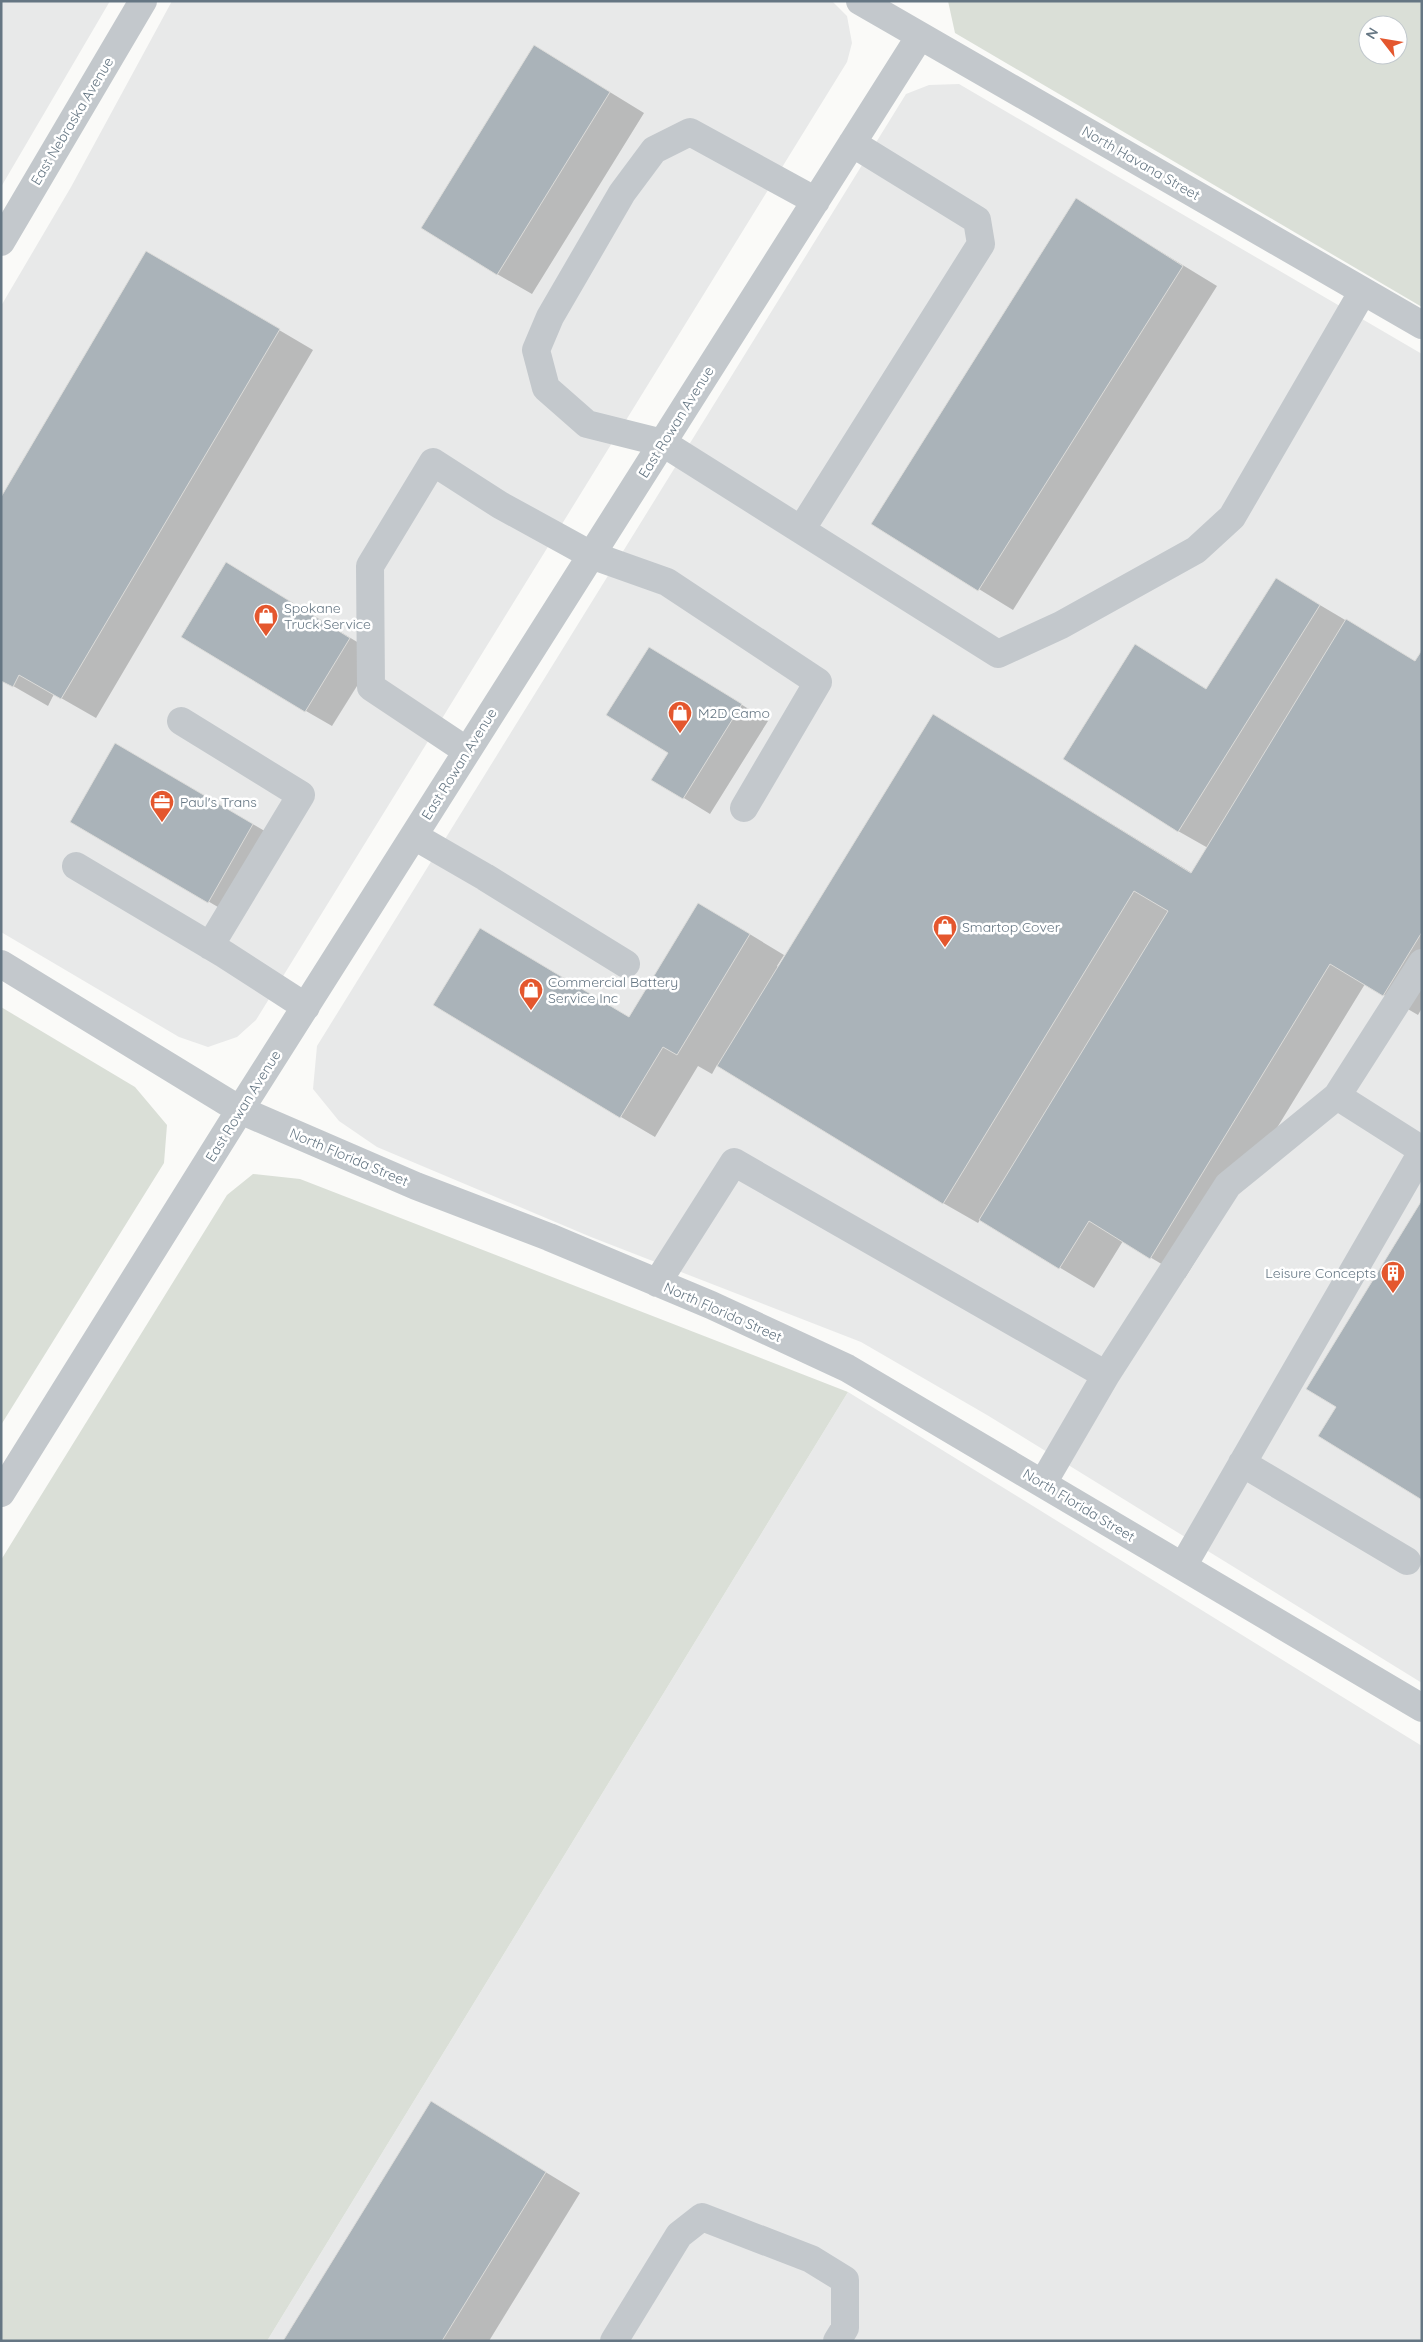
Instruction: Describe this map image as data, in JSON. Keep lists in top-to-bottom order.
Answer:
{
  "streets": {
    "street": [
      "East Nebraska Avenue",
      "North Havana Street",
      "East Rowan Avenue",
      "North Florida Street"
    ]
  },
  "crossings": [
    ["North Havana Street", "East Rowan Avenue"],
    ["East Rowan Avenue", "North Florida Street"]
  ],
  "places": {
    "shop": [
      "Spokane Truck Service",
      "M2D Camo",
      "Smartop Cover",
      "Commercial Battery Service Inc"
    ],
    "office": ["Paul's Trans"],
    "building": ["Leisure Concepts"]
  },
  "north": "top left"
}
